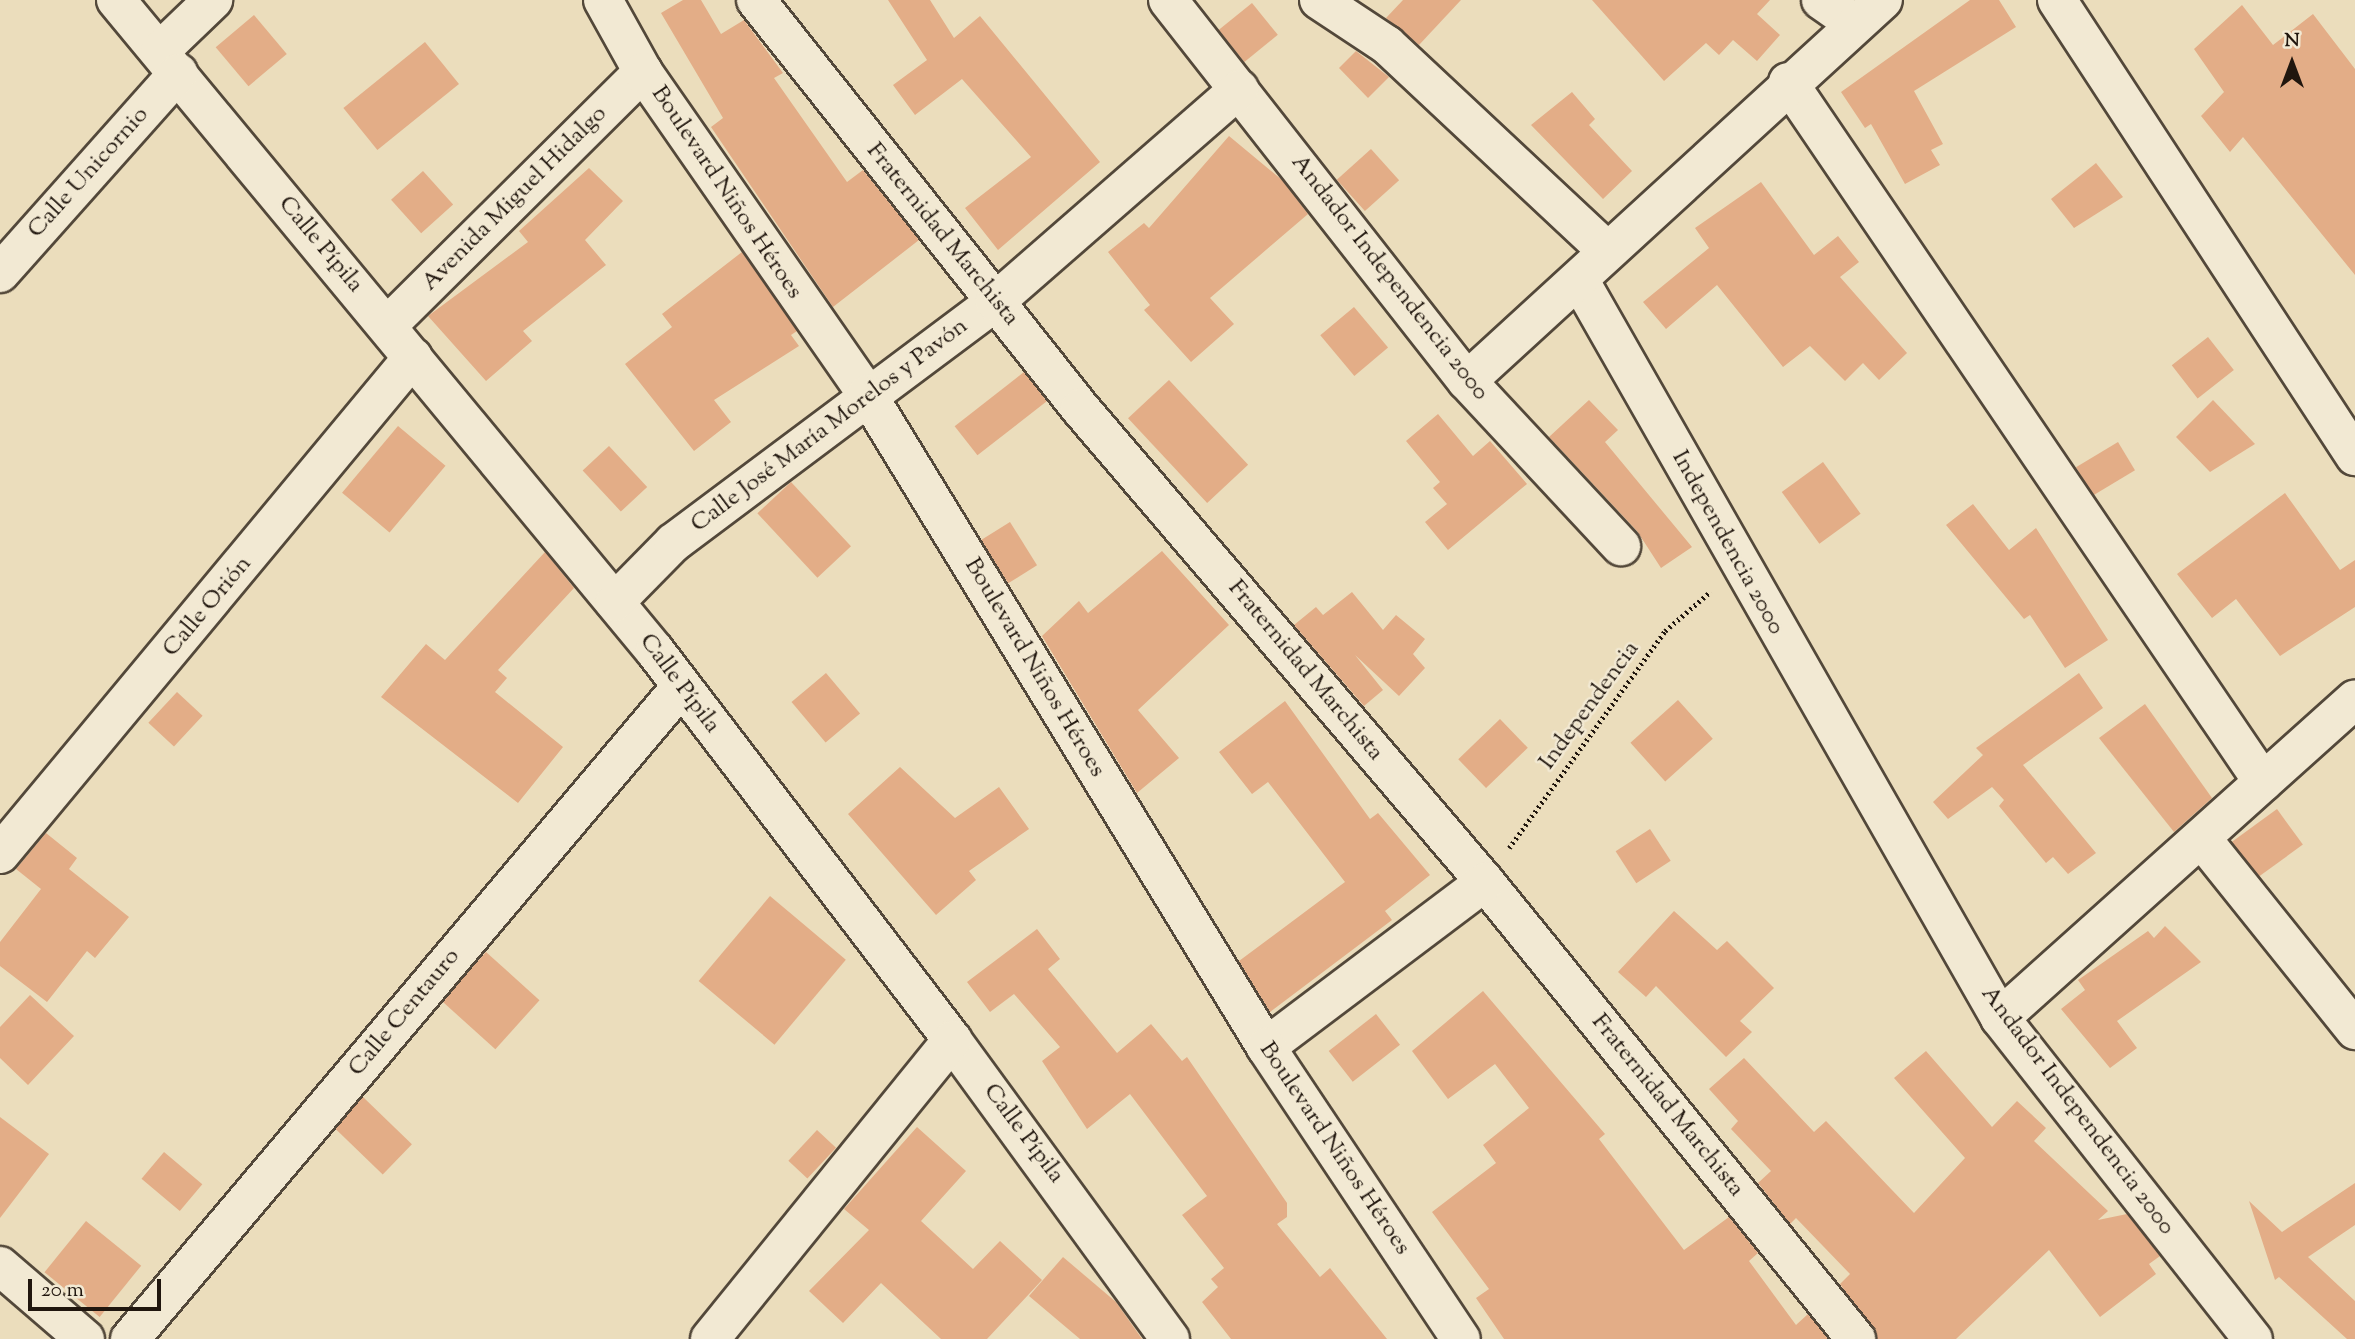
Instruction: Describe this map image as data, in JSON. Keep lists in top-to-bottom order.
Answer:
{
  "streets": {
    "street": [
      "Calle Unicornio",
      "Boulevard Niños Héroes",
      "Avenida Miguel Hidalgo",
      "Fraternidad Marchista",
      "Calle Pípila",
      "Andador Independencia 2000",
      "Calle José María Morelos y Pavón",
      "Independencia 2000",
      "Calle Orión",
      "Calle Centauro"
    ],
    "path": ["Independencia"]
  },
  "crossings": [
    ["Calle Unicornio", "Calle Pípila"],
    ["Boulevard Niños Héroes", "Avenida Miguel Hidalgo"],
    ["Boulevard Niños Héroes", "Calle José María Morelos y Pavón"],
    ["Avenida Miguel Hidalgo", "Calle Pípila"],
    ["Fraternidad Marchista", "Calle José María Morelos y Pavón"],
    ["Fraternidad Marchista", "Independencia"],
    ["Calle Pípila", "Calle José María Morelos y Pavón"],
    ["Calle Pípila", "Calle Orión"],
    ["Calle Pípila", "Calle Centauro"],
    ["Andador Independencia 2000", "Calle José María Morelos y Pavón"],
    ["Andador Independencia 2000", "Independencia 2000"],
    ["Independencia 2000", "Independencia"]
  ],
  "scale_bar": "20 m",
  "north": "top"
}
